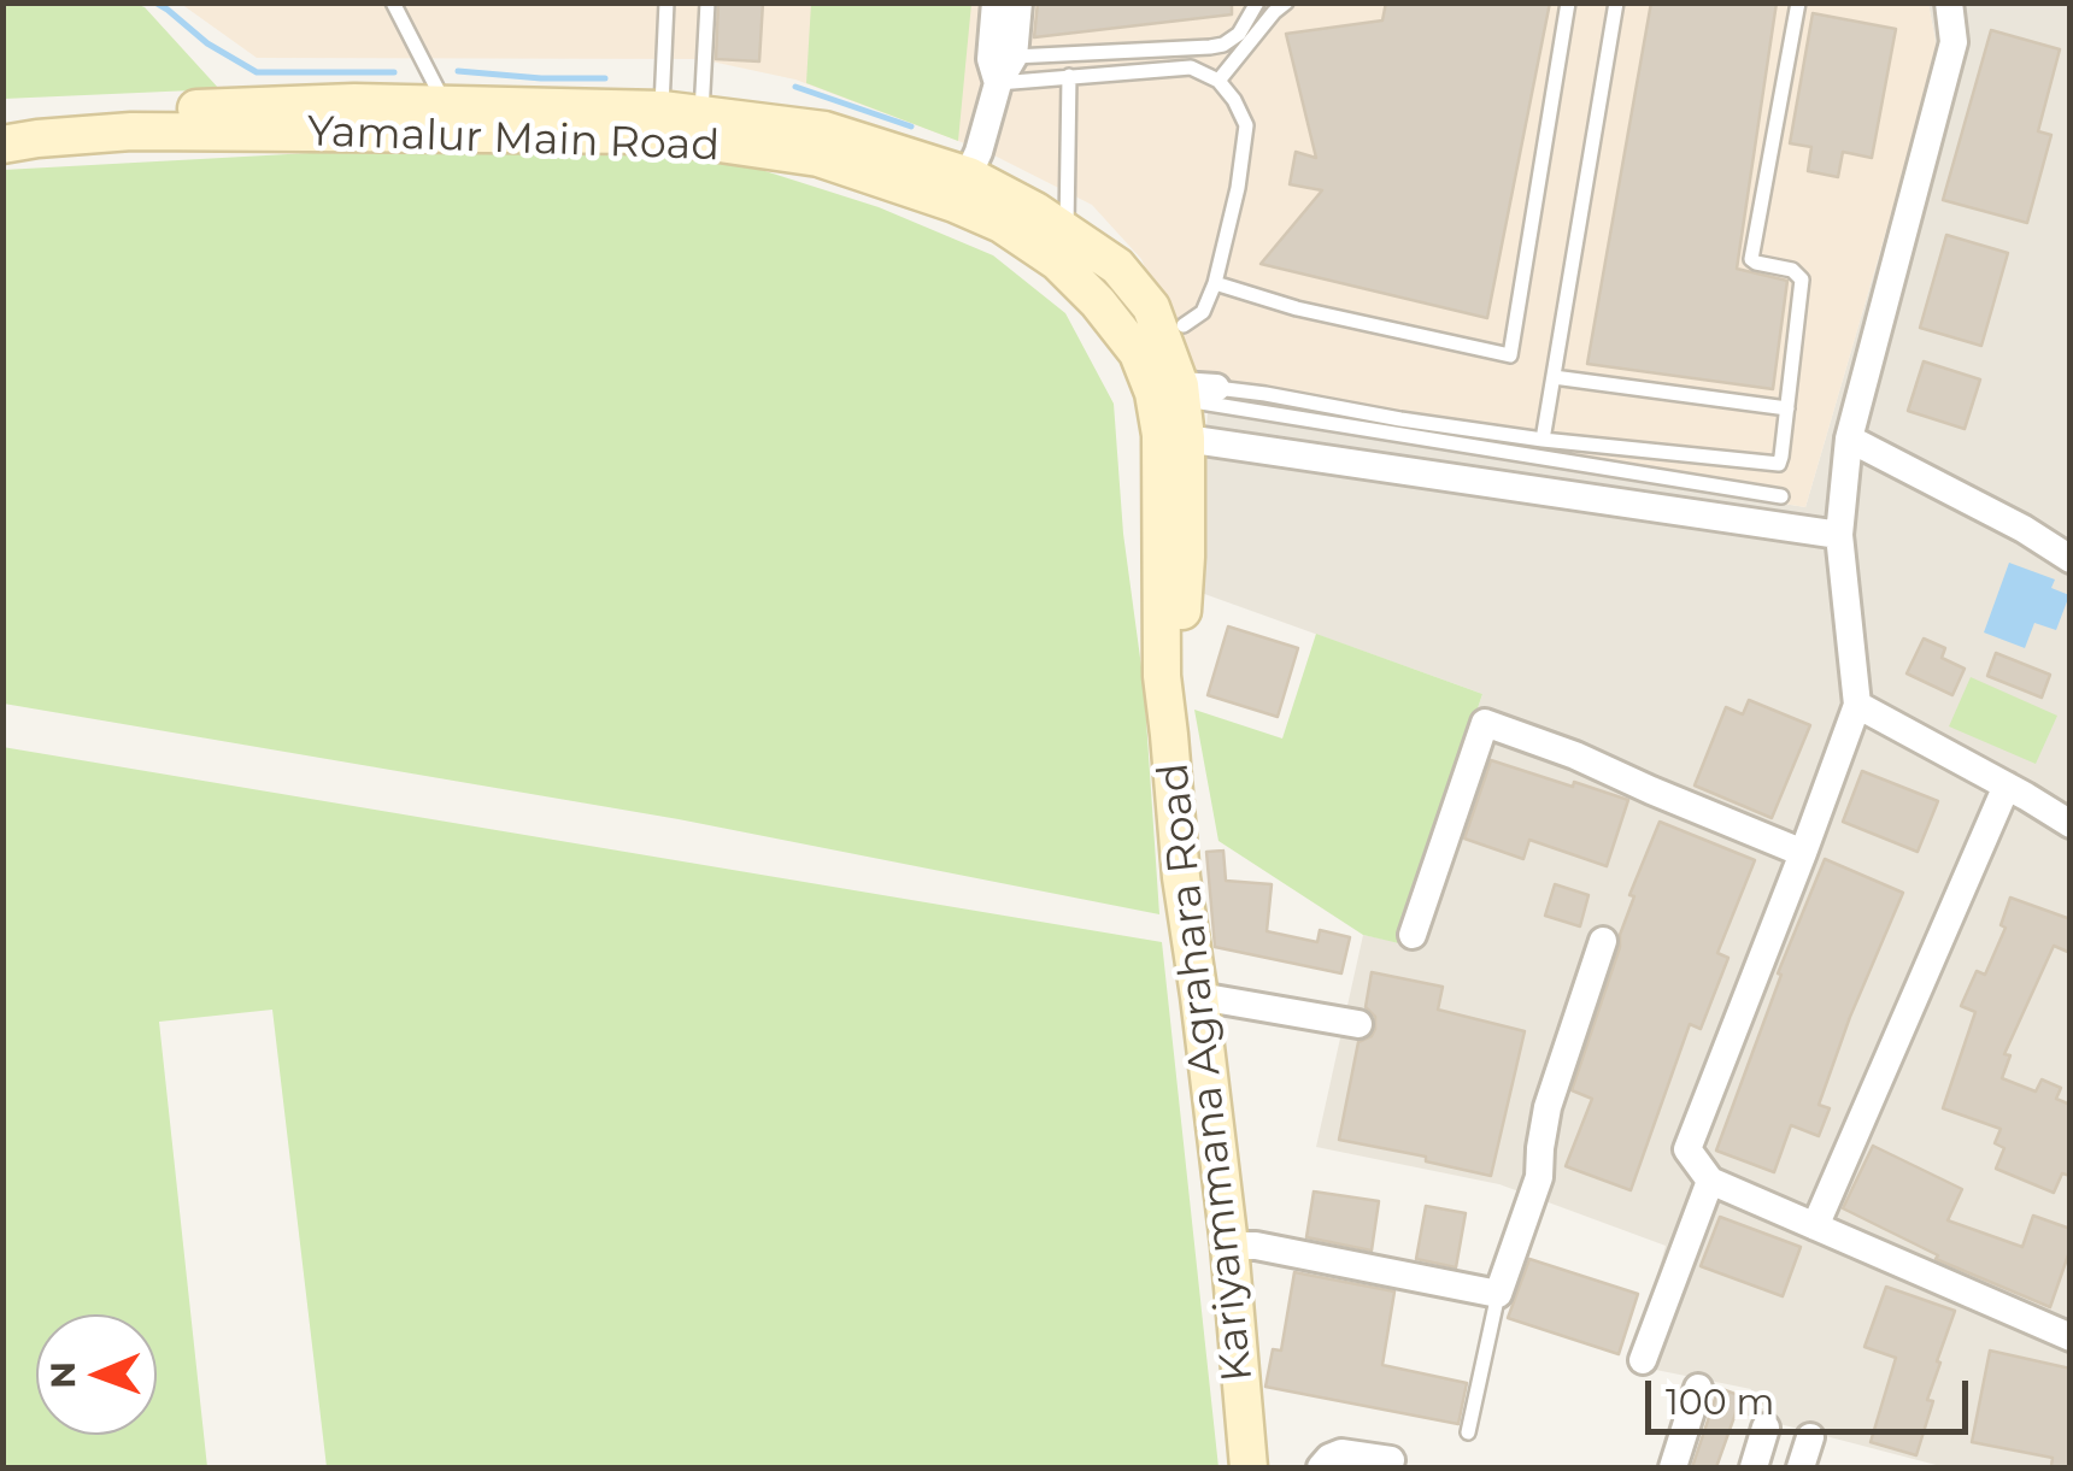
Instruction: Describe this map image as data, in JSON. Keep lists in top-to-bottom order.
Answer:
{
  "streets": {
    "street": ["Yamalur Main Road", "Kariyammana Agrahara Road"]
  },
  "crossings": [
    ["Yamalur Main Road", "Kariyammana Agrahara Road"]
  ],
  "scale_bar": "100 m",
  "north": "left"
}
